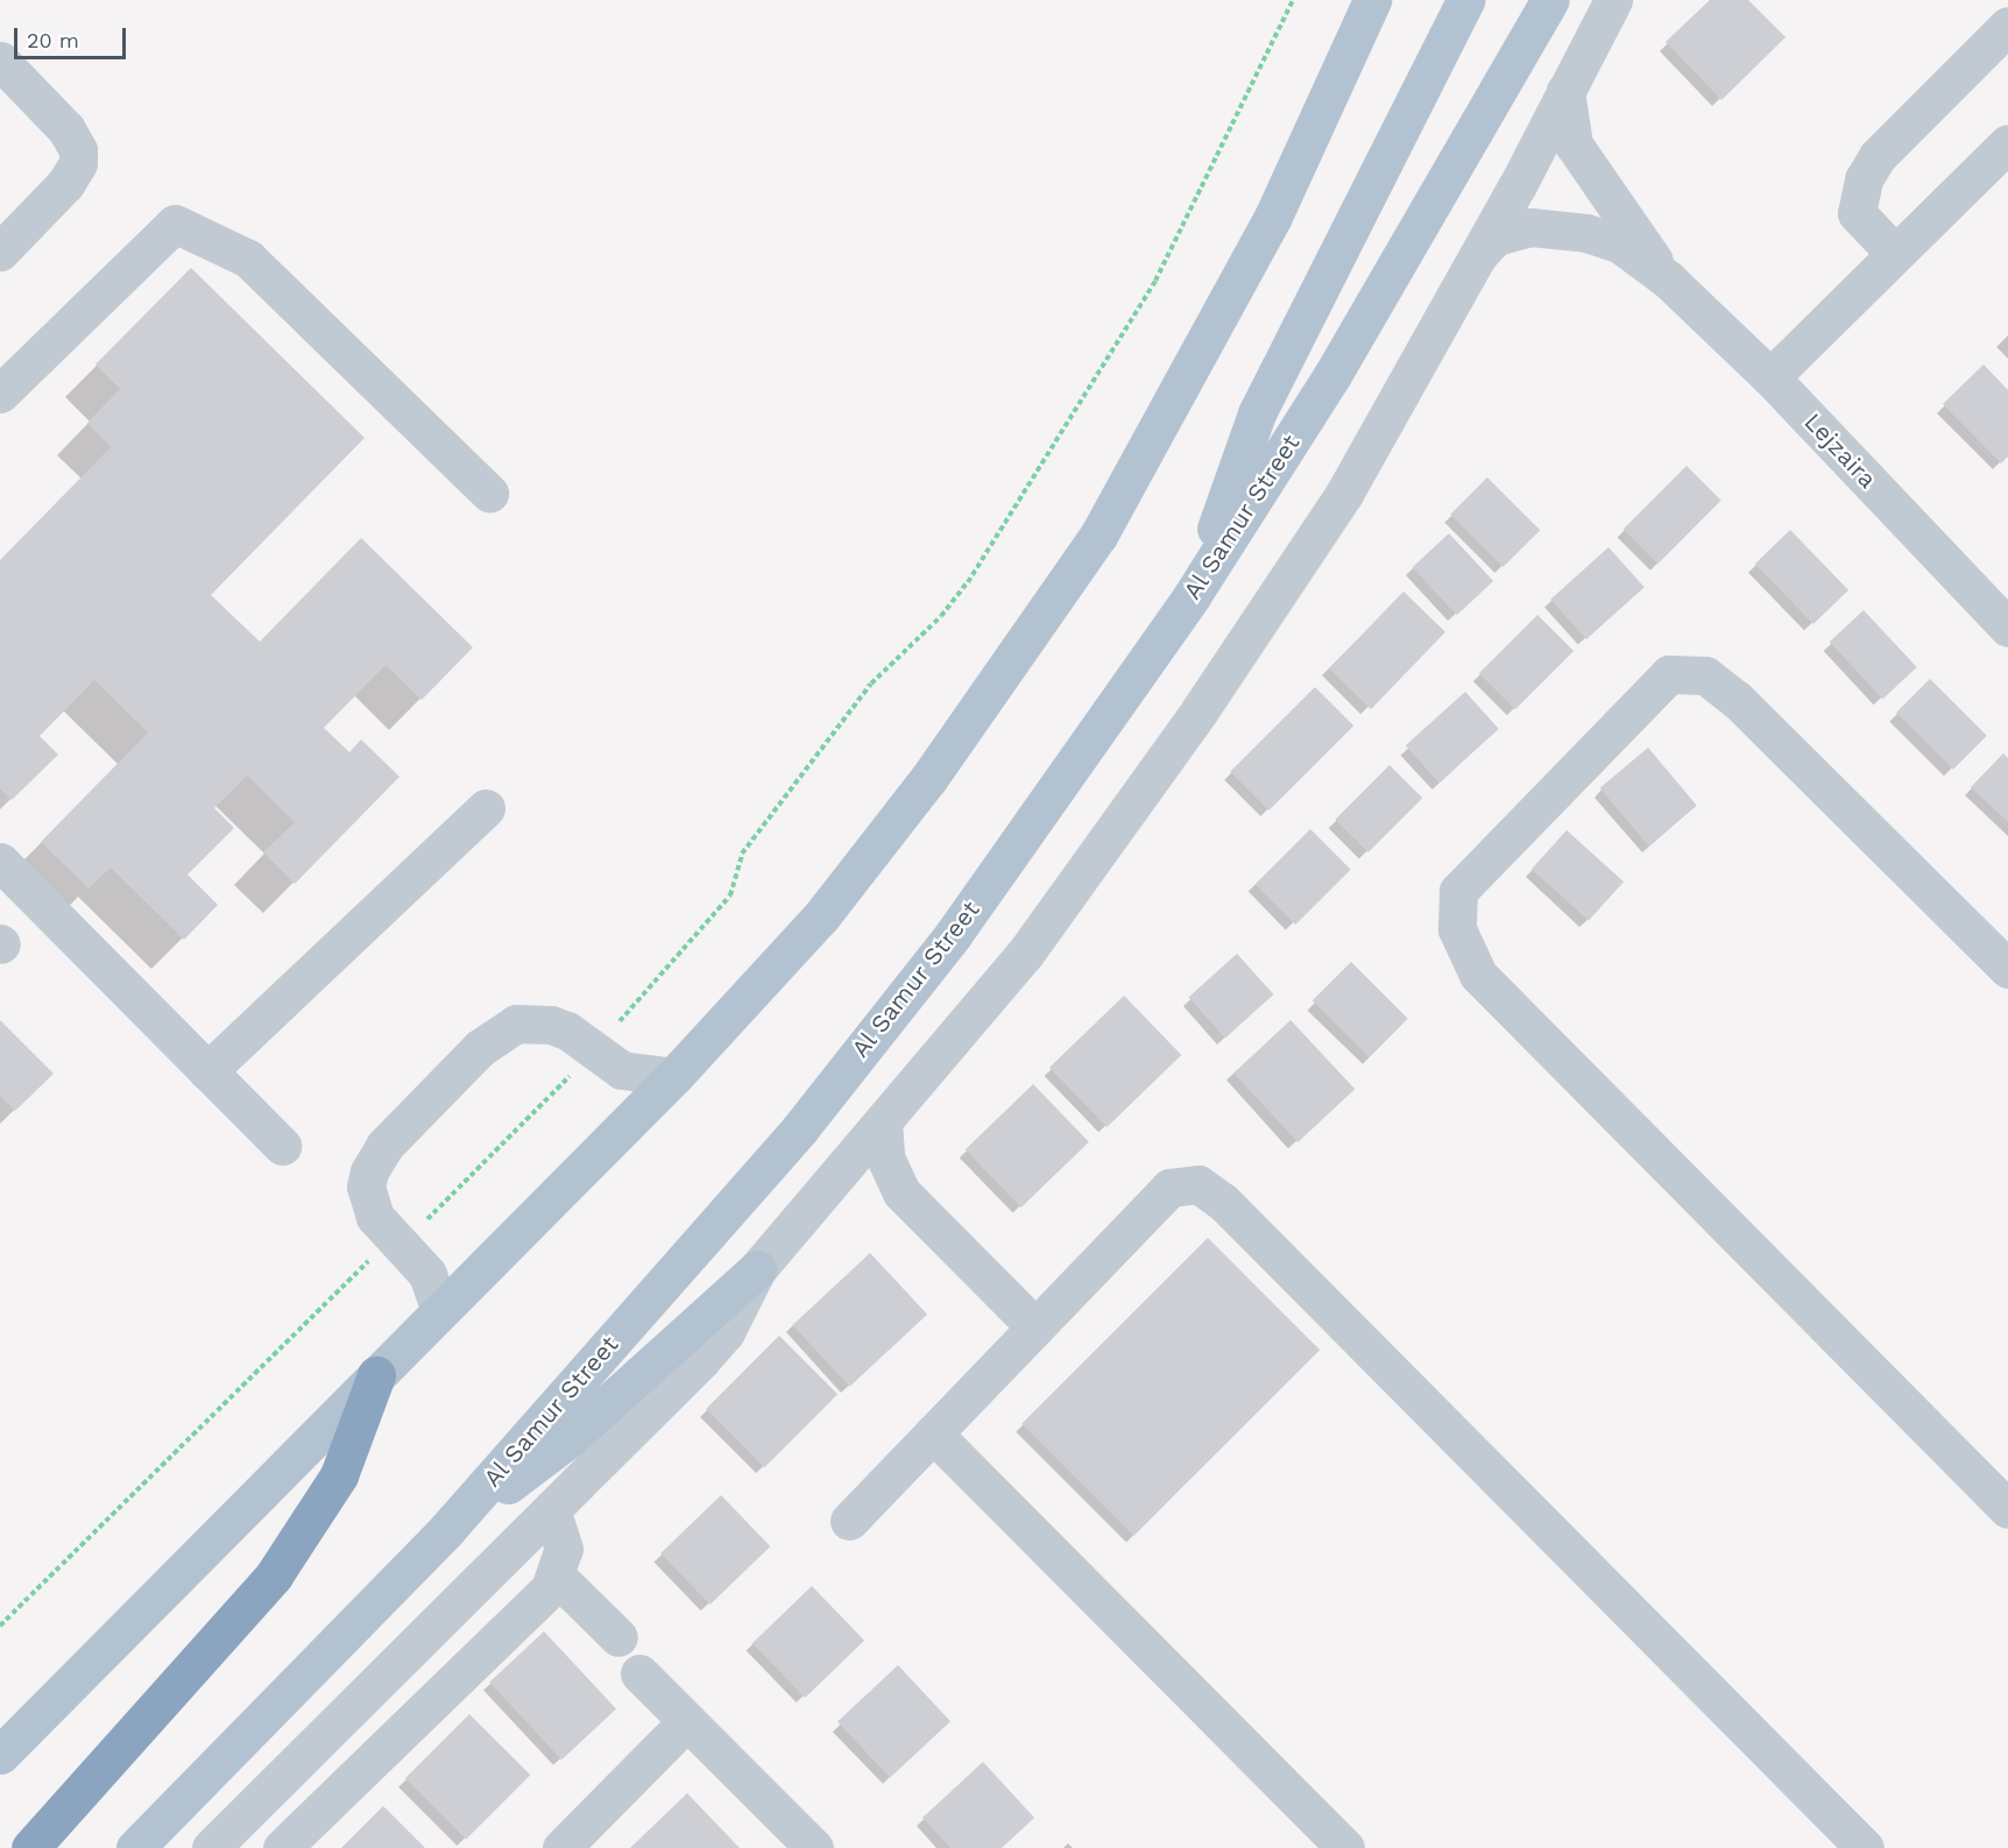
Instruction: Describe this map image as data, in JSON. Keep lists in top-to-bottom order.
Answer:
{
  "streets": {
    "main road": ["Al Samur Street"],
    "street": ["Lejzaira"]
  },
  "scale_bar": "20 m"
}
